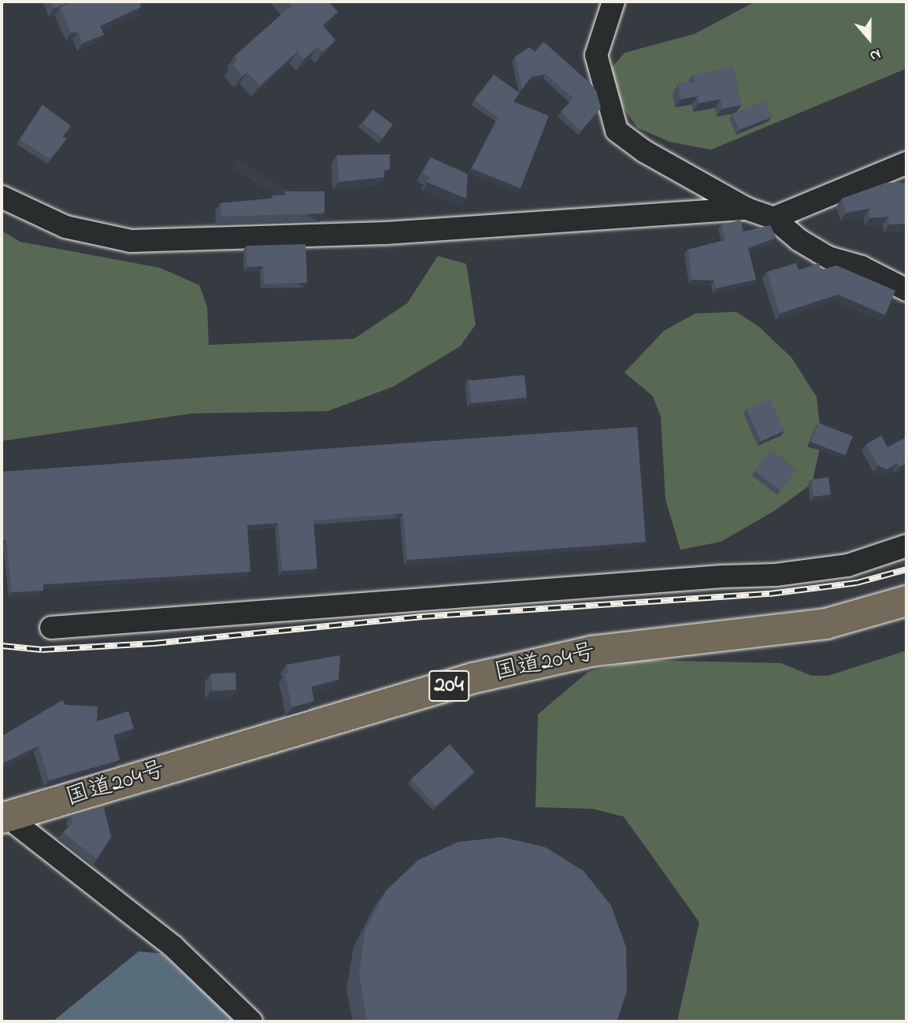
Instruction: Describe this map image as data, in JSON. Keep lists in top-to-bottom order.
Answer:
{
  "streets": {
    "highway": ["国道204号", "204"]
  },
  "north": "bottom"
}
